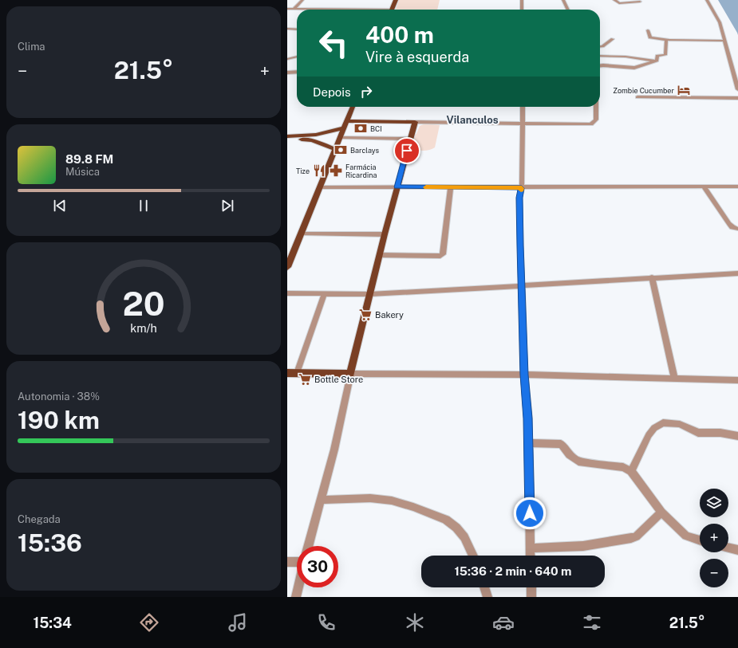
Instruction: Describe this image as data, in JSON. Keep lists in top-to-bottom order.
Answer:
{
  "districts": ["Vilanculos"],
  "places": {
    "hotel": ["Zombie Cucumber"],
    "bank": ["BCI", "Barclays"],
    "restaurant": ["Tize"],
    "pharmacy": ["Farmácia Ricardina"],
    "supermarket": ["Bakery", "Bottle Store"]
  },
  "page": {
    "tile": [
      "Clima",
      ["Autonomia · 38%", "190 km"],
      ["Chegada", "15:36"]
    ],
    "turn": ["400 m", "Vire à esquerda"],
    "heat": ["−", "21.5°", "+"],
    "then": "Depois",
    "song": ["89.8 FM", "Música"],
    "map_buttons": ["+", "−"],
    "limit": "30",
    "trip": "15:36 · 2 min · 640 m",
    "tabs": ["15:34", "21.5°"],
    "gauge": ["20", "km/h"]
  }
}
